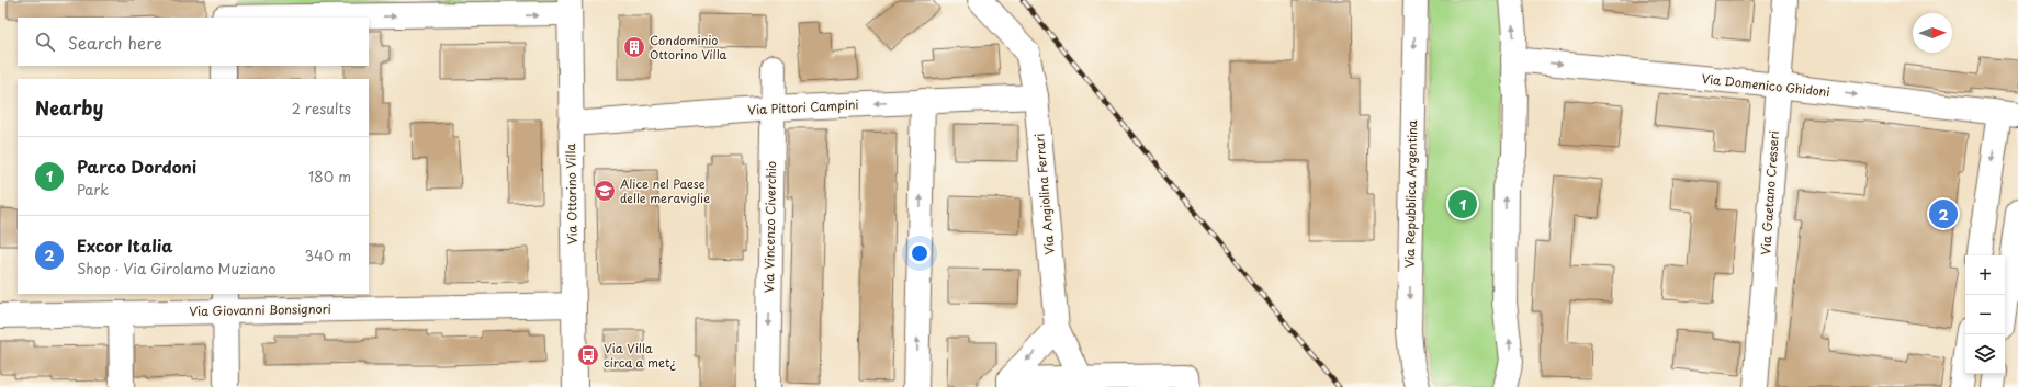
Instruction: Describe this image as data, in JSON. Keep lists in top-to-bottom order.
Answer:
{
  "streets": {
    "street": [
      "Via Domenico Ghidoni",
      "Via Pittori Campini",
      "Via Gaetano Cresseri",
      "Via Ottorino Villa",
      "Via Angiolina Ferrari",
      "Via Repubblica Argentina",
      "Via Vincenzo Civerchio",
      "Via Giovanni Bonsignori"
    ]
  },
  "crossings": [
    ["Via Domenico Ghidoni", "Via Gaetano Cresseri"],
    ["Via Pittori Campini", "Via Ottorino Villa"],
    ["Via Pittori Campini", "Via Angiolina Ferrari"],
    ["Via Pittori Campini", "Via Vincenzo Civerchio"],
    ["Via Ottorino Villa", "Via Giovanni Bonsignori"]
  ],
  "one_way": ["Via Domenico Ghidoni"],
  "places": {
    "building": ["Condominio Ottorino Villa"],
    "school or university": ["Alice nel Paese delle meraviglie"],
    "bus stop": ["Via Villa circa a met¿"]
  },
  "north": "right",
  "page": {
    "search": "Search here",
    "heading": ["Nearby", "2 results"],
    "list": [
      {
        "mark": "1",
        "name": "Parco Dordoni",
        "note": "Park",
        "value": "180 m"
      },
      {
        "mark": "2",
        "name": "Excor Italia",
        "note": "Shop · Via Girolamo Muziano",
        "value": "340 m"
      }
    ],
    "pins": ["1", "2"],
    "map_buttons": ["+", "−"]
  }
}
